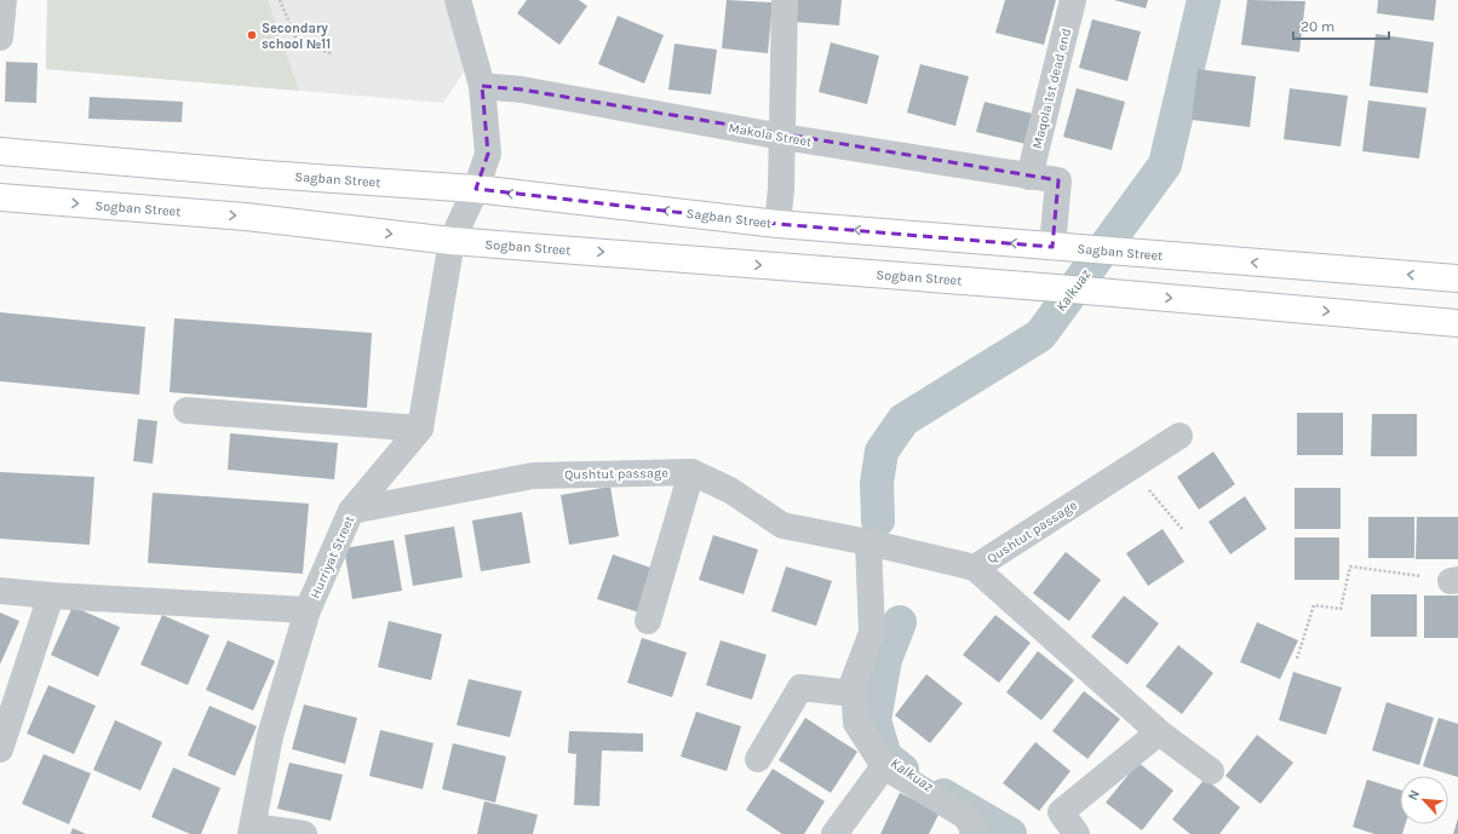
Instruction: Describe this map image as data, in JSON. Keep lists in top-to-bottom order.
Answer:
{
  "streets": {
    "main road": ["Sagban Street", "Sogban Street"],
    "street": [
      "Maqola 1st dead end",
      "Makola Street",
      "Qushtut passage",
      "Hurriyat Street"
    ]
  },
  "crossings": [
    ["Maqola 1st dead end", "Makola Street"],
    ["Makola Street", "Sagban Street"],
    ["Qushtut passage", "Hurriyat Street"]
  ],
  "one_way": ["Sagban Street", "Sogban Street"],
  "water": ["Kalkuaz"],
  "places": ["Secondary school №11"],
  "scale_bar": "20 m",
  "north": "top left"
}
